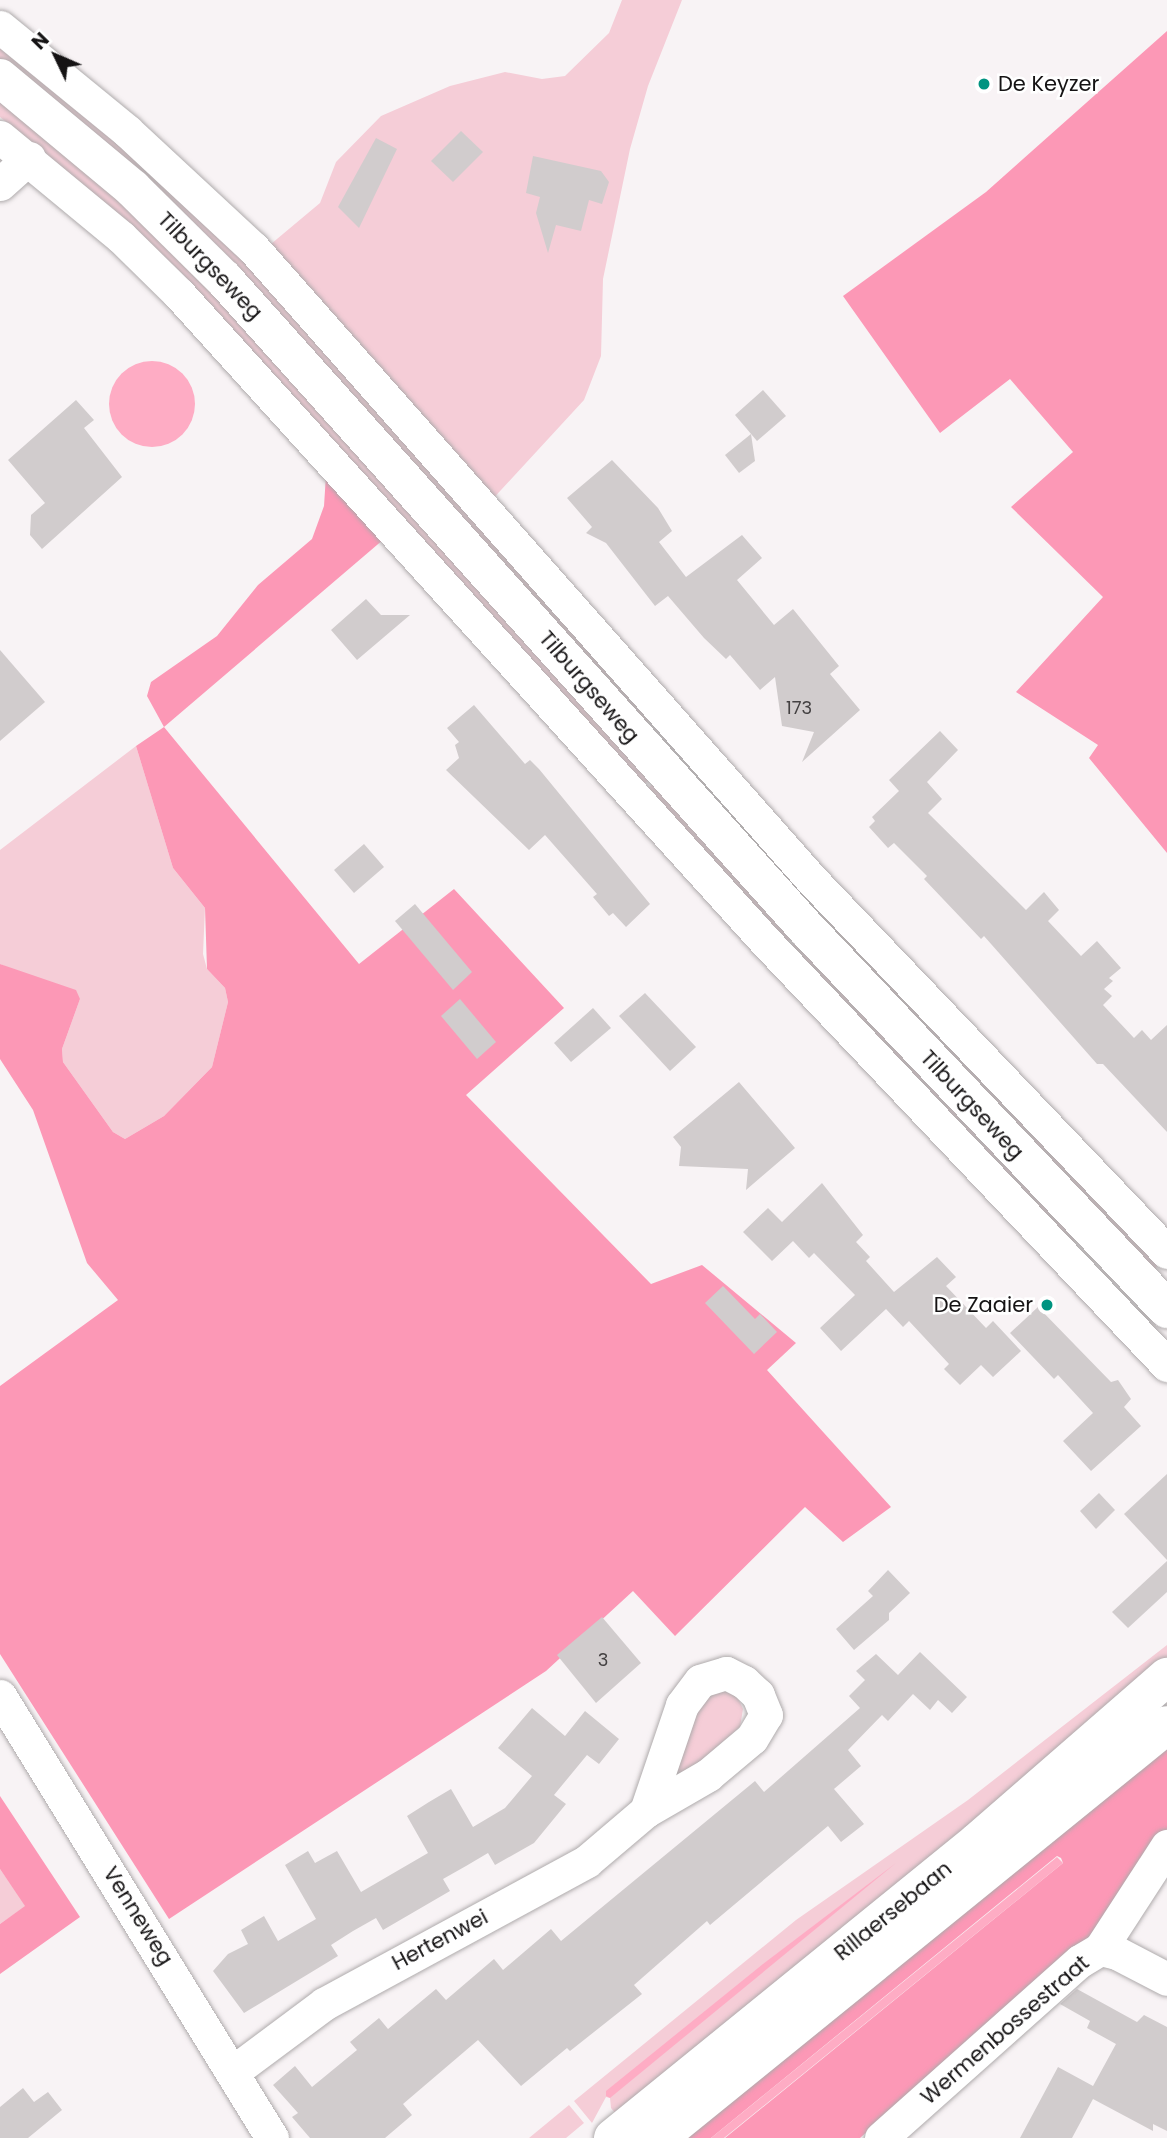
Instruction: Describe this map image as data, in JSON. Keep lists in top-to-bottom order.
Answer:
{
  "streets": {
    "street": [
      "Tilburgseweg",
      "Rillaersebaan",
      "Venneweg",
      "Hertenwei",
      "Wermenbossestraat"
    ]
  },
  "crossings": [
    ["Venneweg", "Hertenwei"]
  ],
  "places": ["De Keyzer", "De Zaaier"],
  "house_numbers": ["173", "3"],
  "north": "top left"
}
